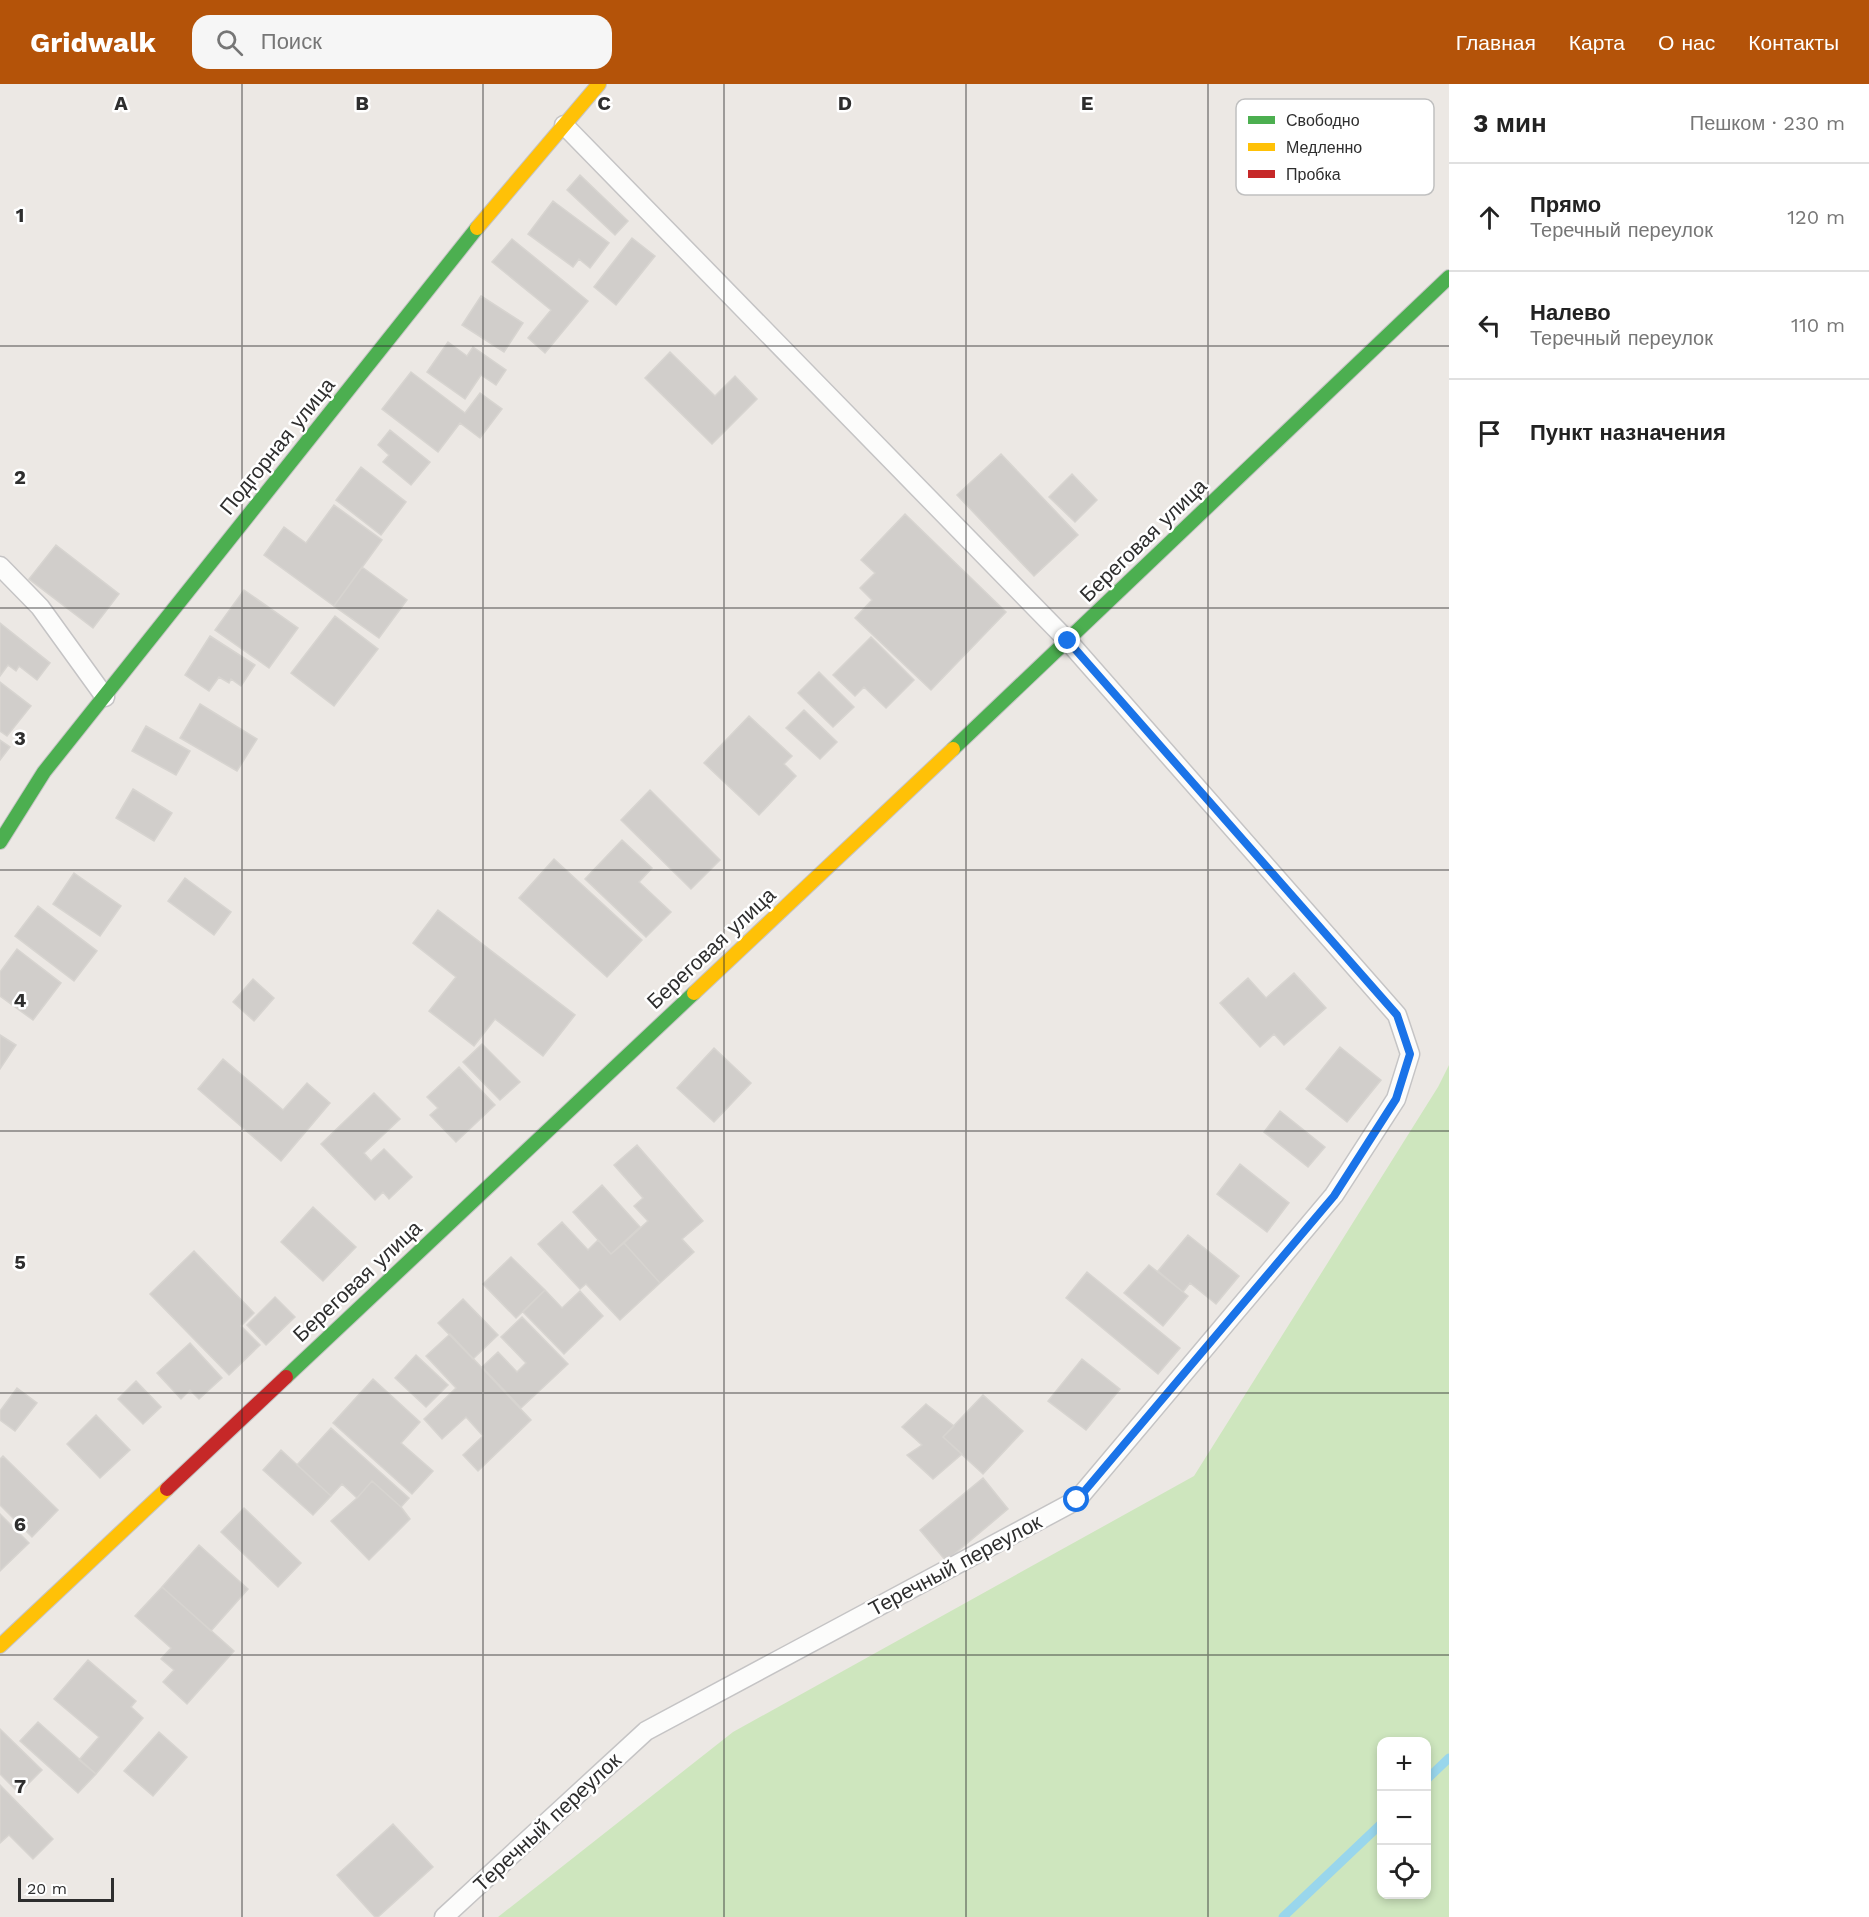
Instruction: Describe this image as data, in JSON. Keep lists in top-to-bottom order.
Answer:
{
  "streets": {
    "street": ["Подгорная улица", "Береговая улица"],
    "lane": ["Теречный переулок"]
  },
  "crossings": [
    ["Подгорная улица", "Теречный переулок"],
    ["Береговая улица", "Теречный переулок"]
  ],
  "legend": ["Свободно", "Медленно", "Пробка"],
  "scale_bar": "20 m",
  "page": {
    "header": "Gridwalk",
    "search": "Поиск",
    "nav": [
      "Главная",
      "Карта",
      "О нас",
      "Контакты"
    ],
    "heading": ["3 мин", "Пешком · 230 m"],
    "list": [
      ["Прямо", "Теречный переулок", "120 m"],
      ["Налево", "Теречный переулок", "110 m"],
      "Пункт назначения"
    ],
    "map_buttons": ["+", "−"],
    "scale": "20 m"
  },
  "grid": {
    "columns": [
      "A",
      "B",
      "C",
      "D",
      "E"
    ],
    "rows": [
      "1",
      "2",
      "3",
      "4",
      "5",
      "6",
      "7"
    ]
  }
}
